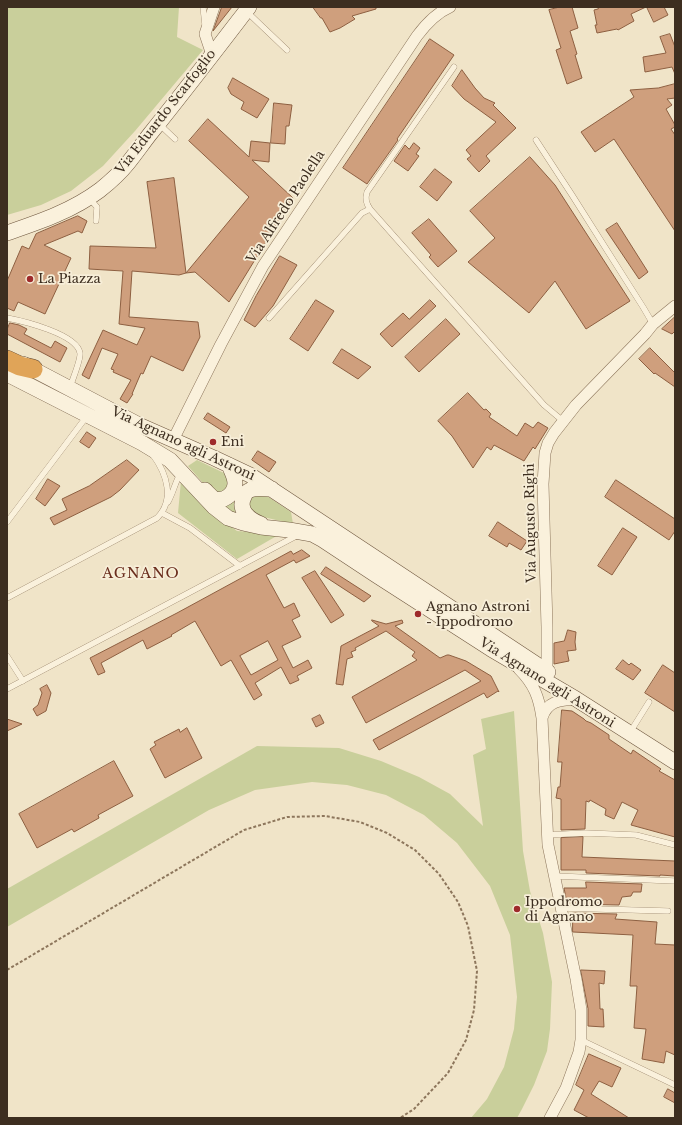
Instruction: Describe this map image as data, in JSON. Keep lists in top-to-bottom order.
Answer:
{
  "streets": {
    "main road": ["Via Eduardo Scarfoglio", "Via Agnano agli Astroni"],
    "street": ["Via Alfredo Paolella", "Via Augusto Righi"]
  },
  "crossings": [
    ["Via Alfredo Paolella", "Via Agnano agli Astroni"],
    ["Via Agnano agli Astroni", "Via Augusto Righi"]
  ],
  "districts": ["AGNANO"],
  "places": [
    "La Piazza",
    "Eni",
    "Agnano Astroni - Ippodromo",
    "Ippodromo di Agnano"
  ]
}
